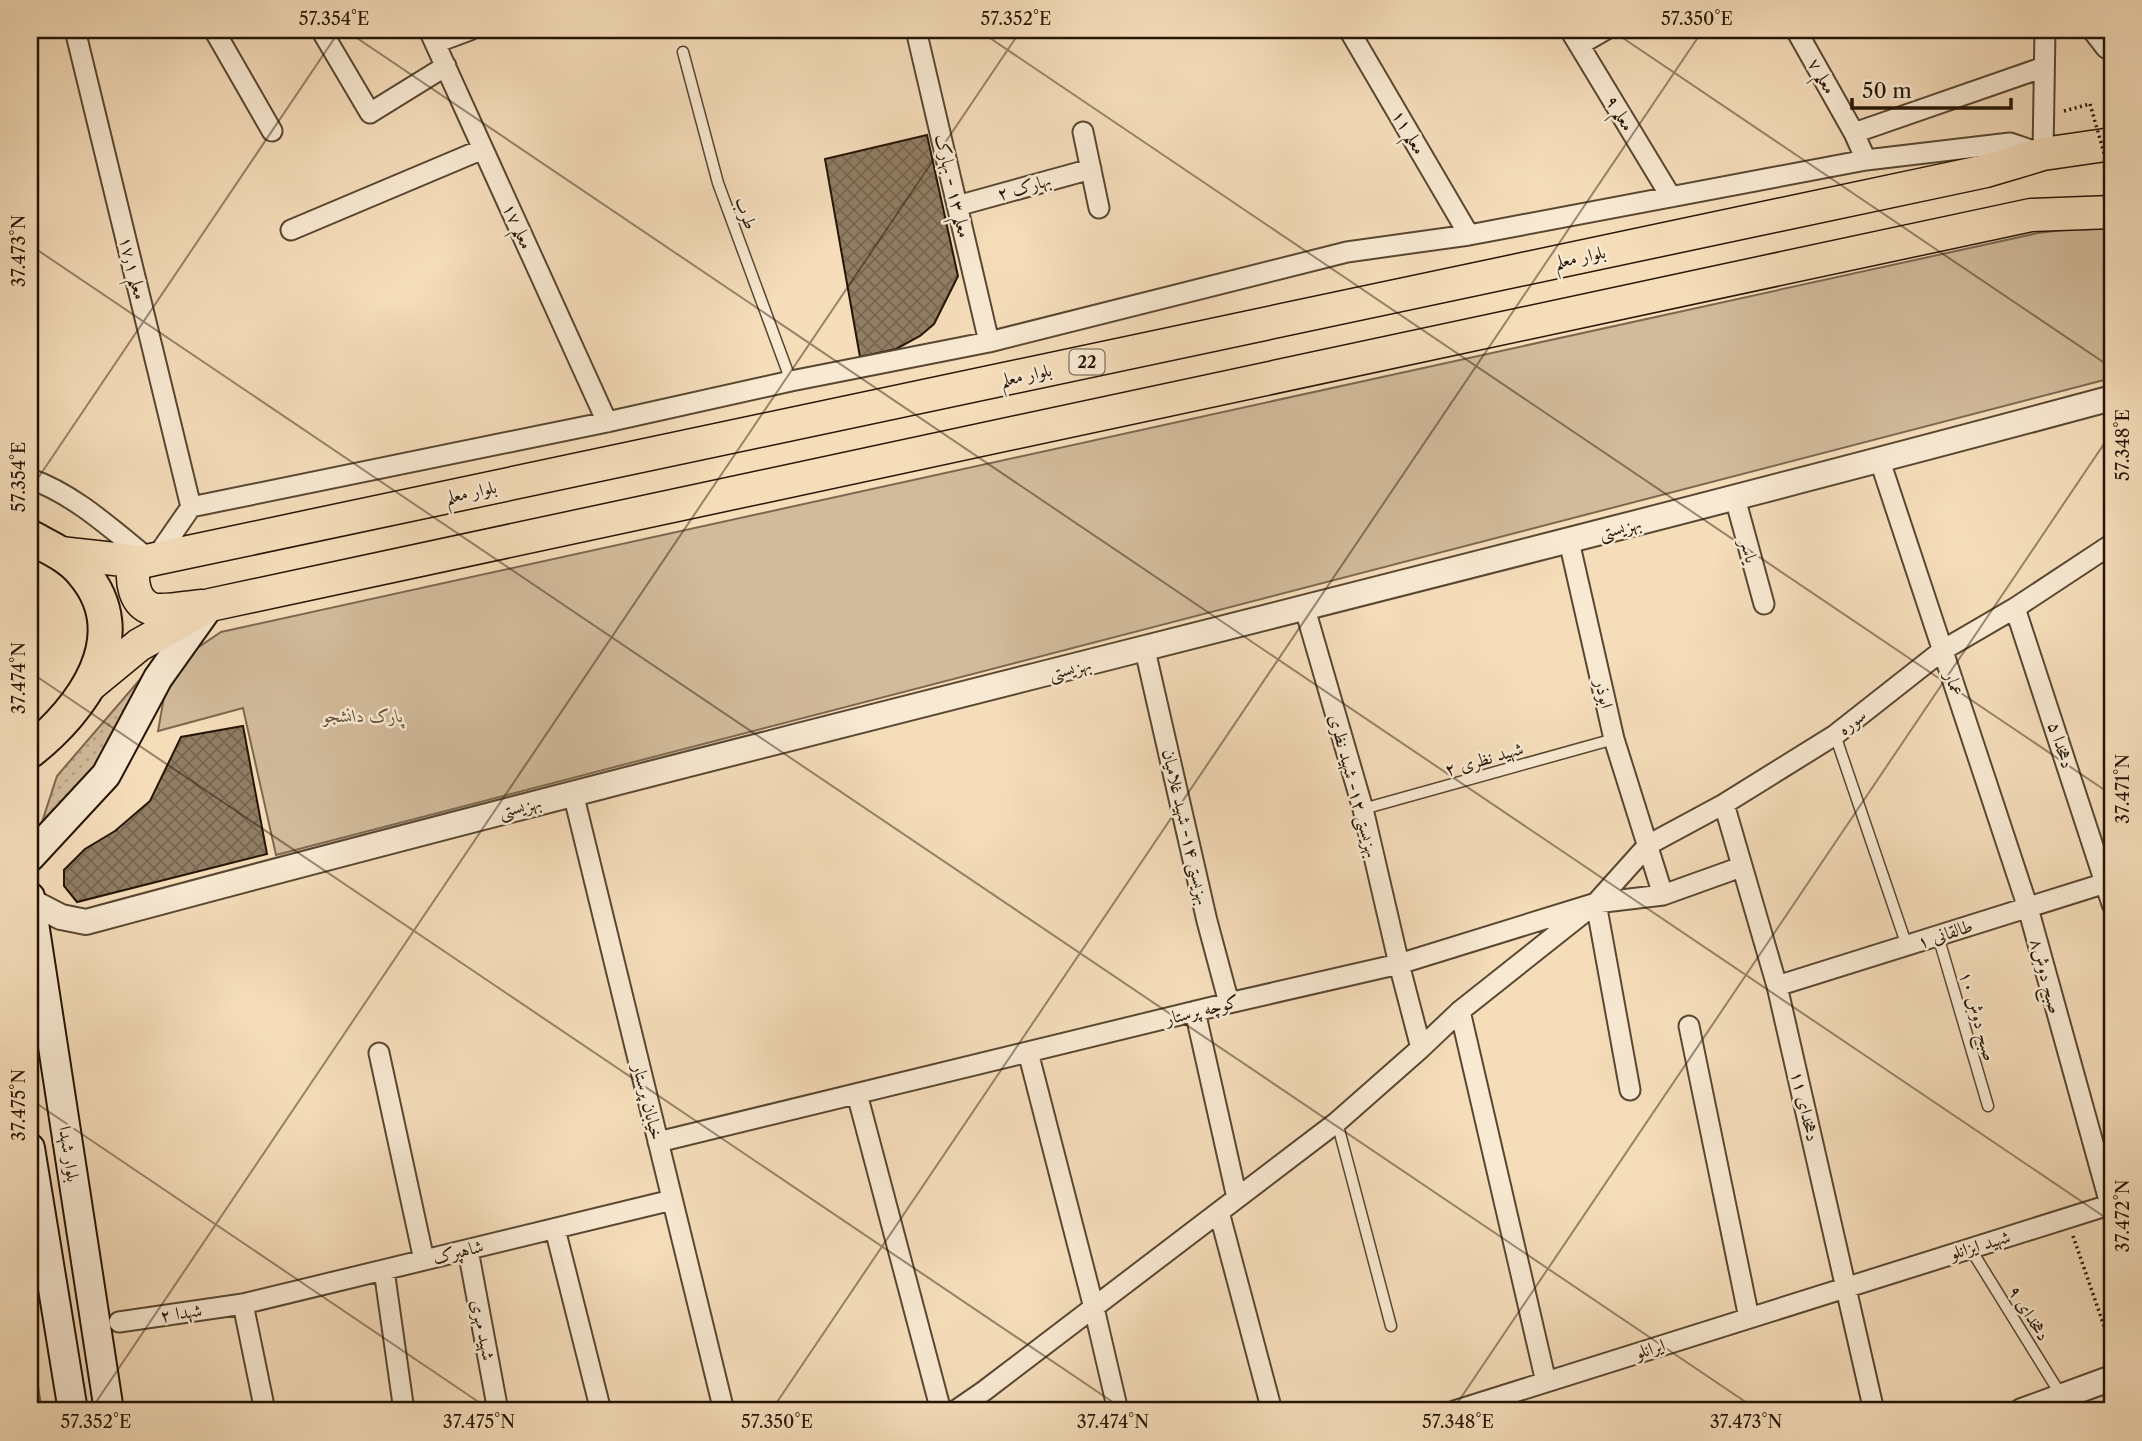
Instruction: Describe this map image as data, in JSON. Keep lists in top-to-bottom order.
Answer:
{
  "streets": {
    "main road": ["بلوار معلم", "22", "بلوار شهدا"],
    "street": [
      "معلم ۷",
      "معلم ۹",
      "معلم ۱۱",
      "معلم ۱۳ - بهارک",
      "بهارک ۲",
      "معلم ۱۷",
      "معلم ۱۷٫۱",
      "بهزیستی",
      "یاسر",
      "عمار",
      "ابوذر",
      "سوره",
      "دهخدا ۵",
      "بهزیستی ۱۲- شهید نظری",
      "بهزیستی ۱۴- شهید غلامیان",
      "طالقانی ۱",
      "صبح دوش۸",
      "کوچه پرستار",
      "خیابان پرستار",
      "دهخدای ۱۱",
      "شهید ایزانلو",
      "شاهپرک",
      "شهدا ۲",
      "شهید مهری",
      "ایرانلو"
    ],
    "lane": [
      "طرب",
      "شهید نظری ۲",
      "صبح دوش ۱۰",
      "دهخدای ۹"
    ]
  },
  "crossings": [
    ["معلم ۱۳ - بهارک", "بهارک ۲"],
    ["بهزیستی", "یاسر"],
    ["بهزیستی", "عمار"],
    ["بهزیستی", "ابوذر"],
    ["بهزیستی", "بهزیستی ۱۲- شهید نظری"],
    ["بهزیستی", "بهزیستی ۱۴- شهید غلامیان"],
    ["بهزیستی", "خیابان پرستار"],
    ["بهزیستی", "بلوار شهدا"],
    ["عمار", "سوره"],
    ["عمار", "طالقانی ۱"],
    ["عمار", "صبح دوش۸"],
    ["ابوذر", "سوره"],
    ["ابوذر", "شهید نظری ۲"],
    ["ابوذر", "کوچه پرستار"],
    ["سوره", "دهخدا ۵"],
    ["سوره", "بهزیستی ۱۲- شهید نظری"],
    ["سوره", "کوچه پرستار"],
    ["سوره", "دهخدای ۱۱"],
    ["دهخدا ۵", "طالقانی ۱"],
    ["شهید نظری ۲", "بهزیستی ۱۲- شهید نظری"],
    ["بهزیستی ۱۲- شهید نظری", "کوچه پرستار"],
    ["بهزیستی ۱۴- شهید غلامیان", "کوچه پرستار"],
    ["طالقانی ۱", "صبح دوش۸"],
    ["طالقانی ۱", "صبح دوش ۱۰"],
    ["طالقانی ۱", "دهخدای ۱۱"],
    ["صبح دوش۸", "شهید ایزانلو"],
    ["کوچه پرستار", "خیابان پرستار"],
    ["کوچه پرستار", "دهخدای ۱۱"],
    ["خیابان پرستار", "شاهپرک"],
    ["دهخدای ۱۱", "شهید ایزانلو"],
    ["دهخدای ۱۱", "ایرانلو"],
    ["شهید ایزانلو", "دهخدای ۹"],
    ["شهید ایزانلو", "ایرانلو"],
    ["شاهپرک", "شهدا ۲"],
    ["شاهپرک", "شهید مهری"]
  ],
  "parks": ["پارک دانشجو"],
  "scale_bar": "50 m",
  "coordinates": [
    "57.354°E",
    "57.352°E",
    "57.350°E",
    "37.473°N",
    "57.348°E",
    "37.474°N",
    "37.471°N",
    "37.475°N",
    "37.472°N"
  ]
}
